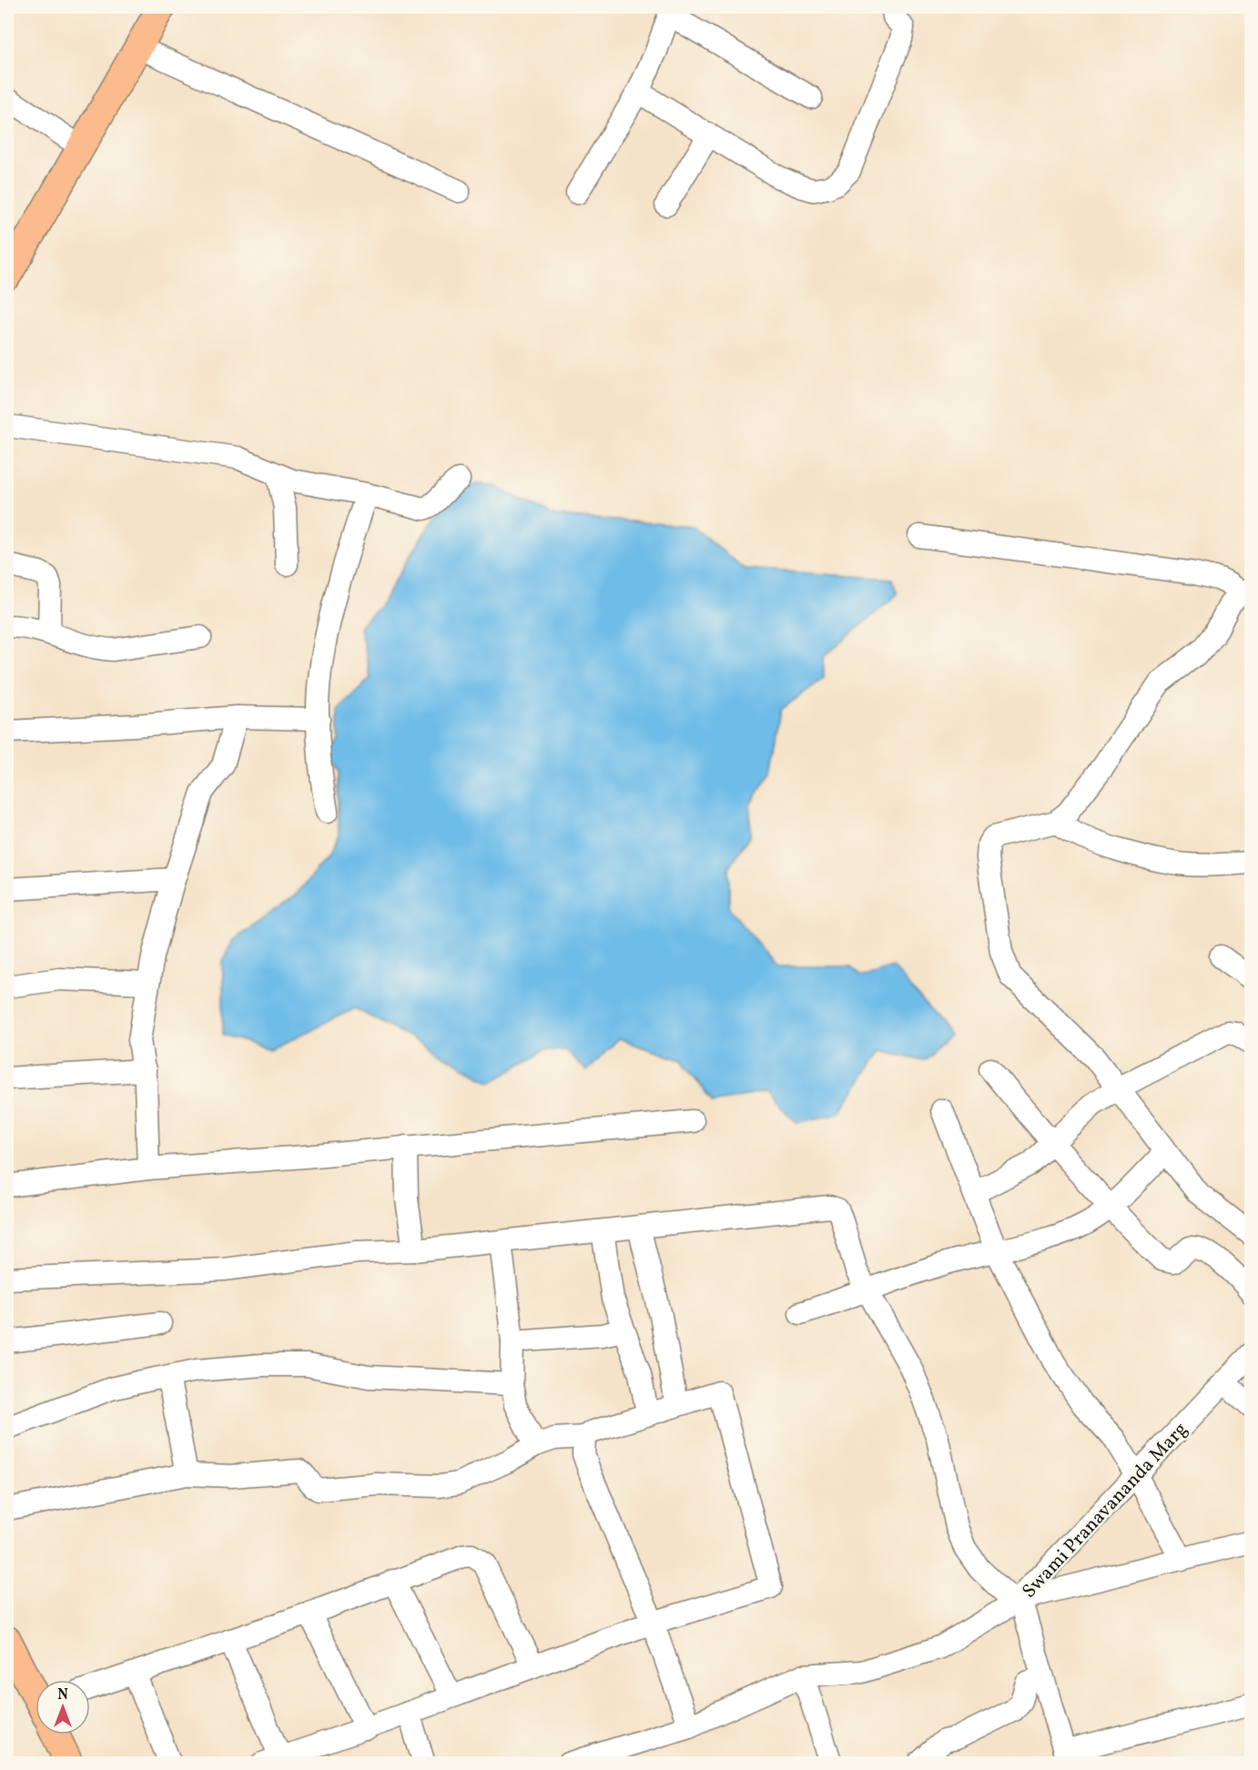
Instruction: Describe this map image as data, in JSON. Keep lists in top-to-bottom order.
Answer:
{
  "streets": {
    "street": ["Swami Pranavananda Marg"]
  },
  "north": "top"
}
